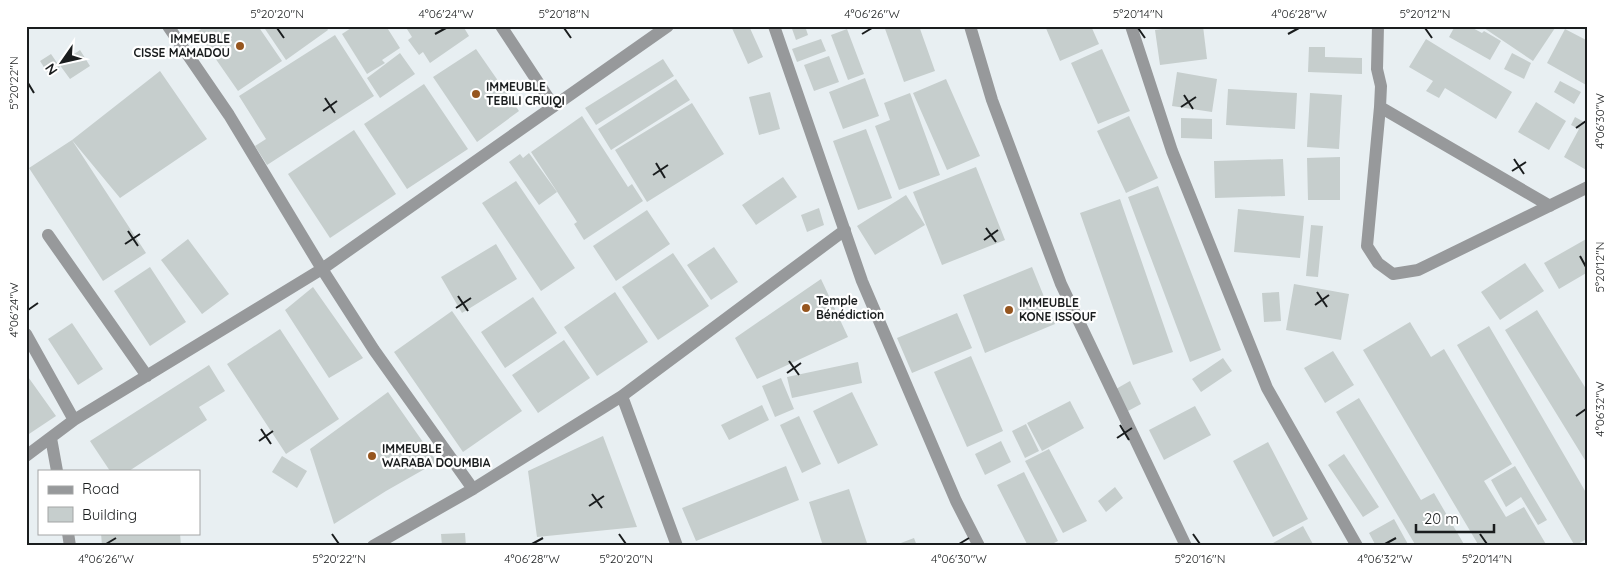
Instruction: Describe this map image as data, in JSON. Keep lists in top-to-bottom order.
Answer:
{
  "places": [
    "IMMEUBLE CISSE MAMADOU",
    "IMMEUBLE TEBILI CRUIQI",
    "Temple Bénédiction",
    "IMMEUBLE KONE ISSOUF",
    "IMMEUBLE WARABA DOUMBIA"
  ],
  "legend": ["Road", "Building"],
  "scale_bar": "20 m",
  "north": "bottom left",
  "coordinates": [
    "5°20'20\"N",
    "4°06'24\"W",
    "5°20'18\"N",
    "4°06'26\"W",
    "5°20'14\"N",
    "4°06'28\"W",
    "5°20'12\"N",
    "5°20'22\"N",
    "4°06'30\"W",
    "4°06'32\"W",
    "5°20'16\"N"
  ]
}
